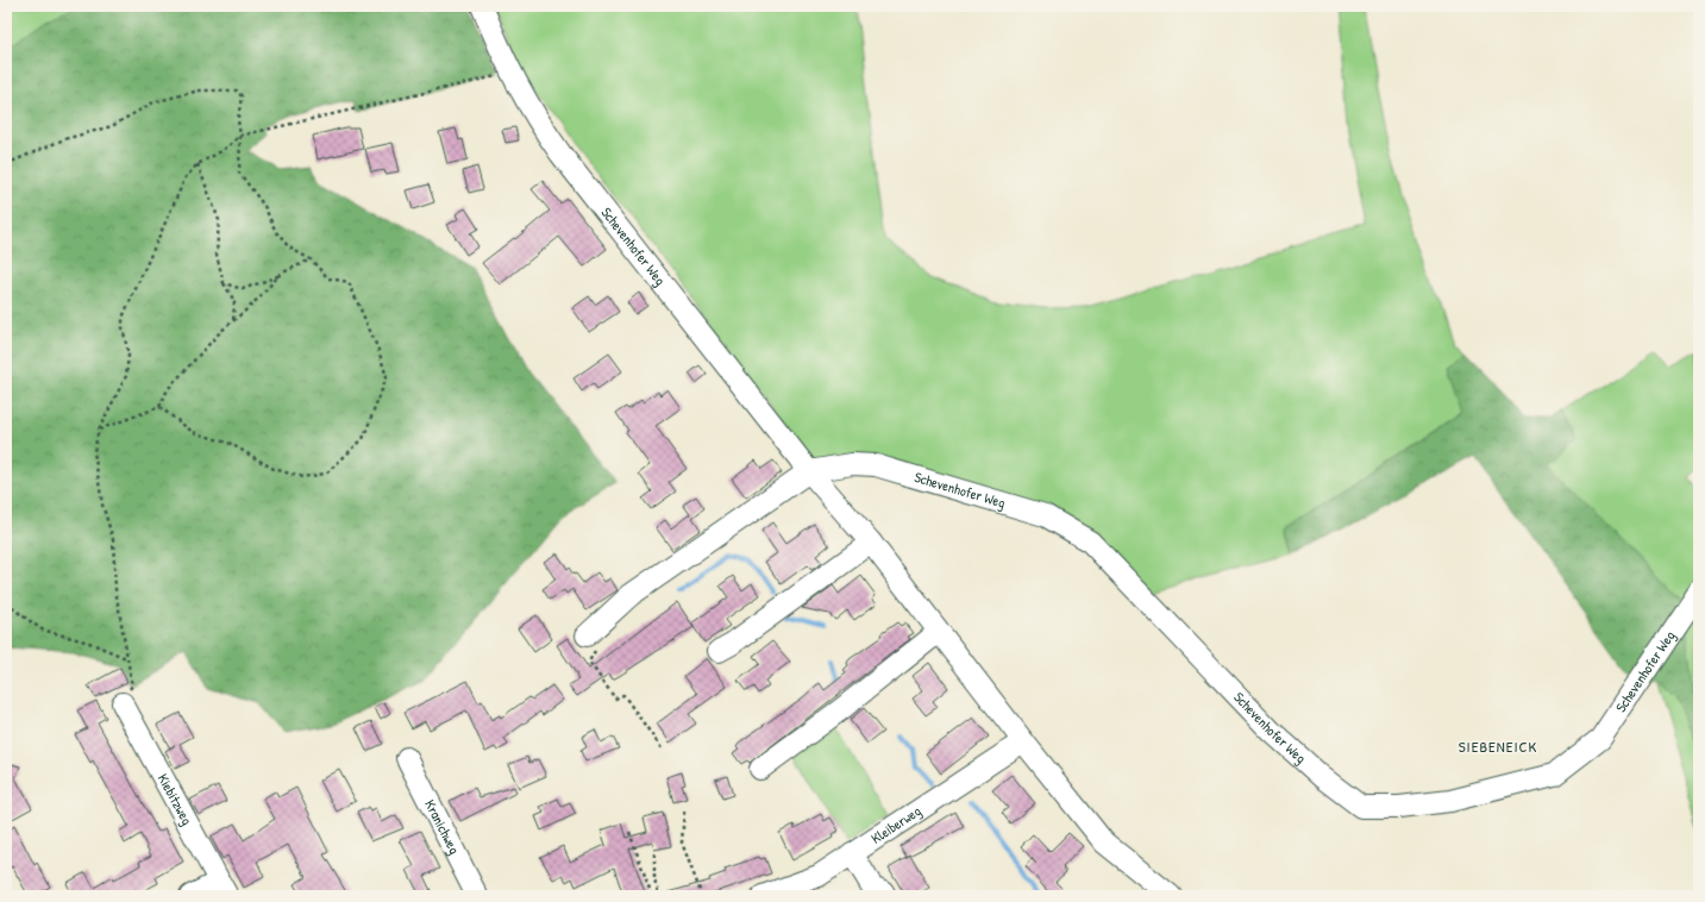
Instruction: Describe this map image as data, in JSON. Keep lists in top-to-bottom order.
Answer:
{
  "streets": {
    "street": [
      "Schevenhofer Weg",
      "Kiebitzweg",
      "Kleiberweg",
      "Kranichweg"
    ]
  },
  "crossings": [
    ["Schevenhofer Weg", "Kleiberweg"]
  ],
  "districts": ["SIEBENEICK"]
}
